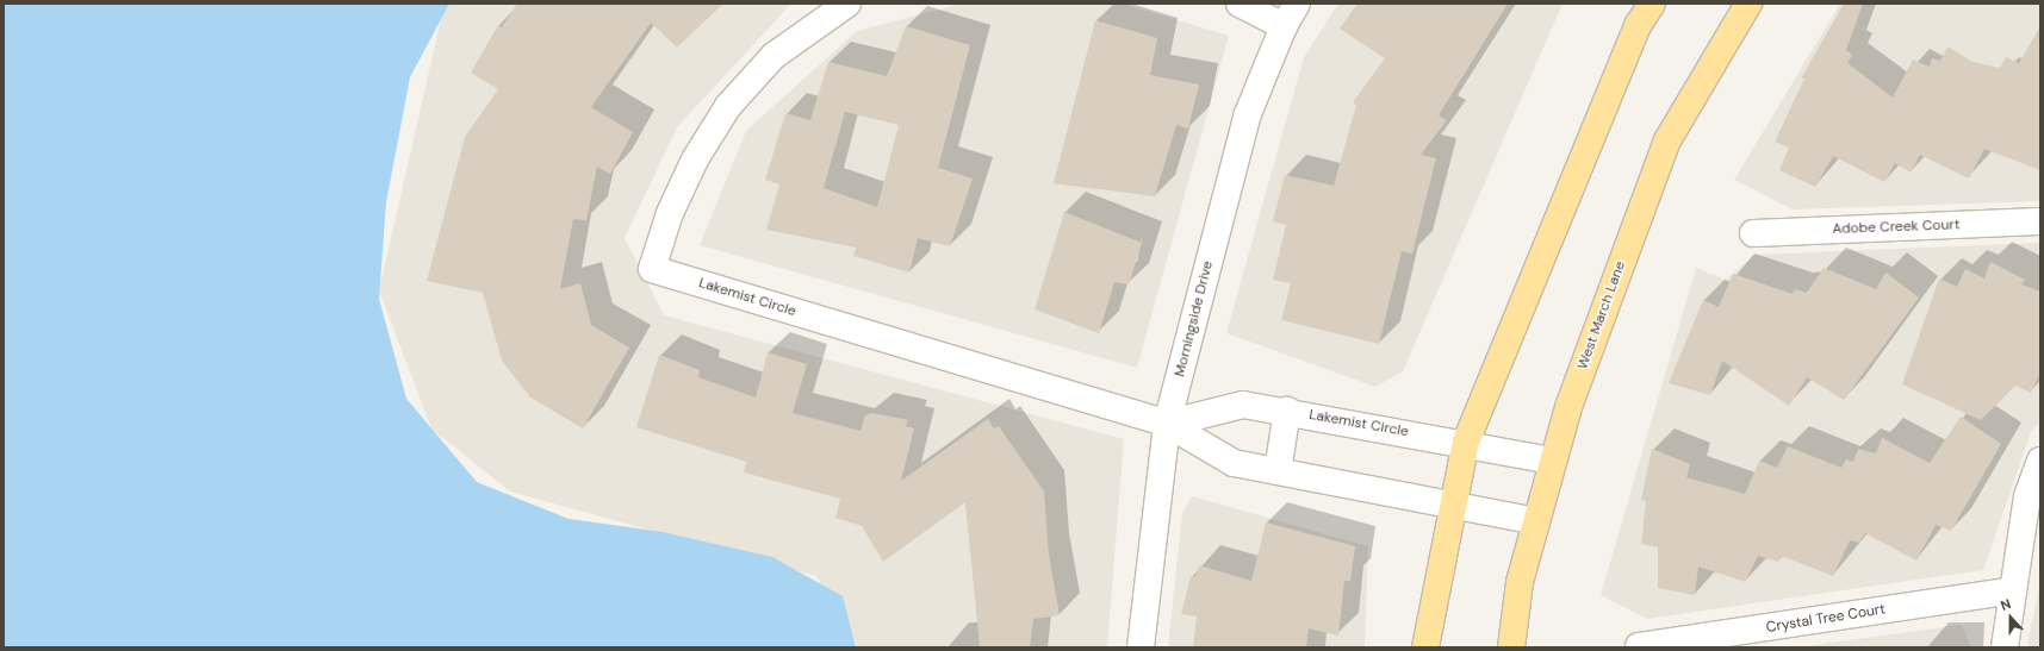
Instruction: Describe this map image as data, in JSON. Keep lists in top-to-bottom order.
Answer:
{
  "streets": {
    "main road": ["West March Lane"],
    "street": [
      "Adobe Creek Court",
      "Lakemist Circle",
      "Morningside Drive",
      "Crystal Tree Court"
    ]
  },
  "crossings": [
    ["Lakemist Circle", "West March Lane"],
    ["Lakemist Circle", "Morningside Drive"]
  ],
  "north": "top"
}
